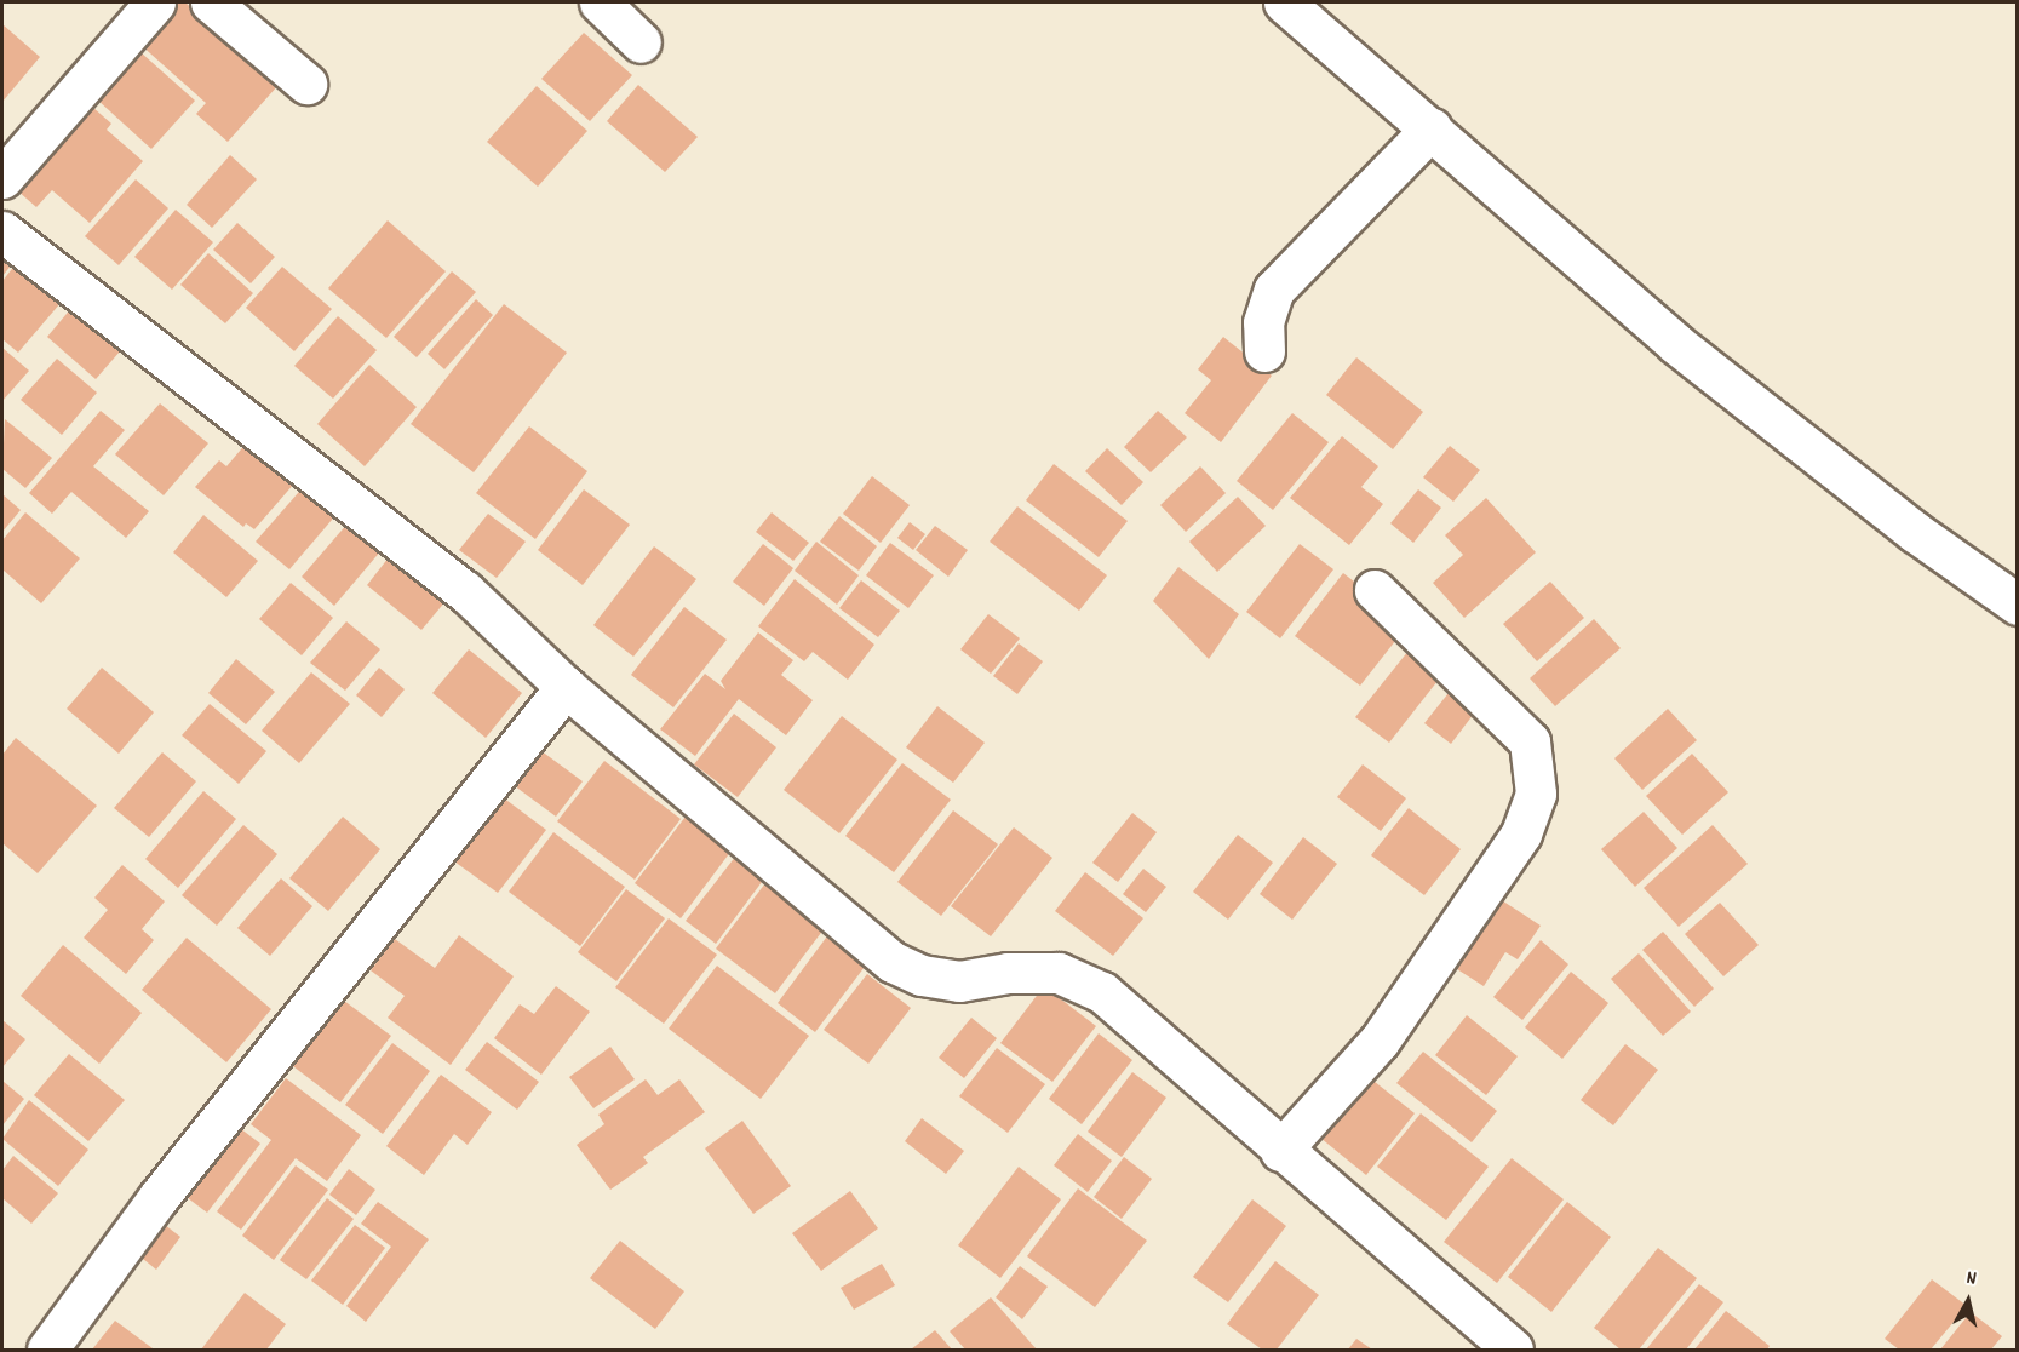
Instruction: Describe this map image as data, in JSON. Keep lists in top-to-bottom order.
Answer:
{
  "north": "top"
}
